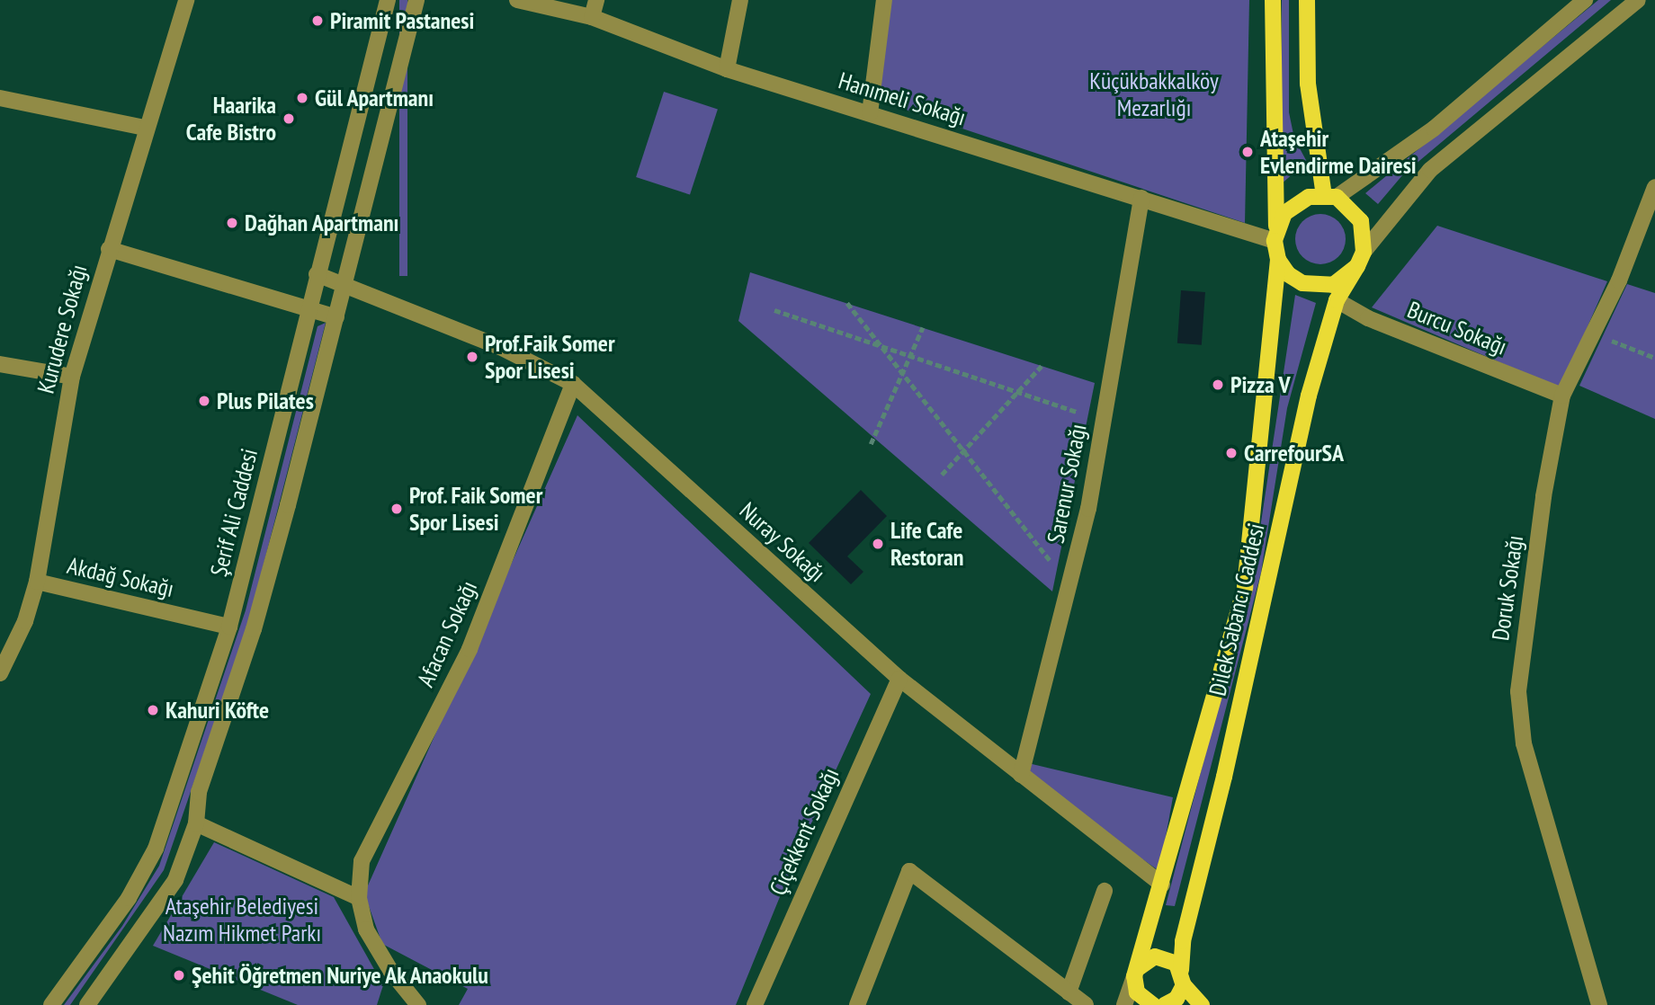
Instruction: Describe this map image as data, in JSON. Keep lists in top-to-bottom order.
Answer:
{
  "streets": {
    "main road": ["Dilek Sabancı Caddesi"],
    "street": [
      "Hanımeli Sokağı",
      "Burcu Sokağı",
      "Kurudere Sokağı",
      "Sarenur Sokağı",
      "Şerif Ali Caddesi",
      "Nuray Sokağı",
      "Akdağ Sokağı",
      "Doruk Sokağı",
      "Afacan Sokağı",
      "Çiçekkent Sokağı"
    ]
  },
  "crossings": [
    ["Hanımeli Sokağı", "Sarenur Sokağı"],
    ["Hanımeli Sokağı", "Dilek Sabancı Caddesi"],
    ["Burcu Sokağı", "Doruk Sokağı"],
    ["Burcu Sokağı", "Dilek Sabancı Caddesi"],
    ["Kurudere Sokağı", "Akdağ Sokağı"],
    ["Sarenur Sokağı", "Nuray Sokağı"],
    ["Şerif Ali Caddesi", "Nuray Sokağı"],
    ["Şerif Ali Caddesi", "Akdağ Sokağı"],
    ["Nuray Sokağı", "Dilek Sabancı Caddesi"],
    ["Nuray Sokağı", "Afacan Sokağı"],
    ["Nuray Sokağı", "Çiçekkent Sokağı"]
  ],
  "parks": ["Küçükbakkalköy Mezarlığı", "Ataşehir Belediyesi Nazım Hikmet Parkı"],
  "places": [
    "Piramit Pastanesi",
    "Gül Apartmanı",
    "Haarika Cafe Bistro",
    "Ataşehir Evlendirme Dairesi",
    "Dağhan Apartmanı",
    "Prof.Faik Somer Spor Lisesi",
    "Pizza V",
    "Plus Pilates",
    "CarrefourSA",
    "Prof. Faik Somer Spor Lisesi",
    "Life Cafe Restoran",
    "Kahuri Köfte",
    "Şehit Öğretmen Nuriye Ak Anaokulu"
  ]
}
